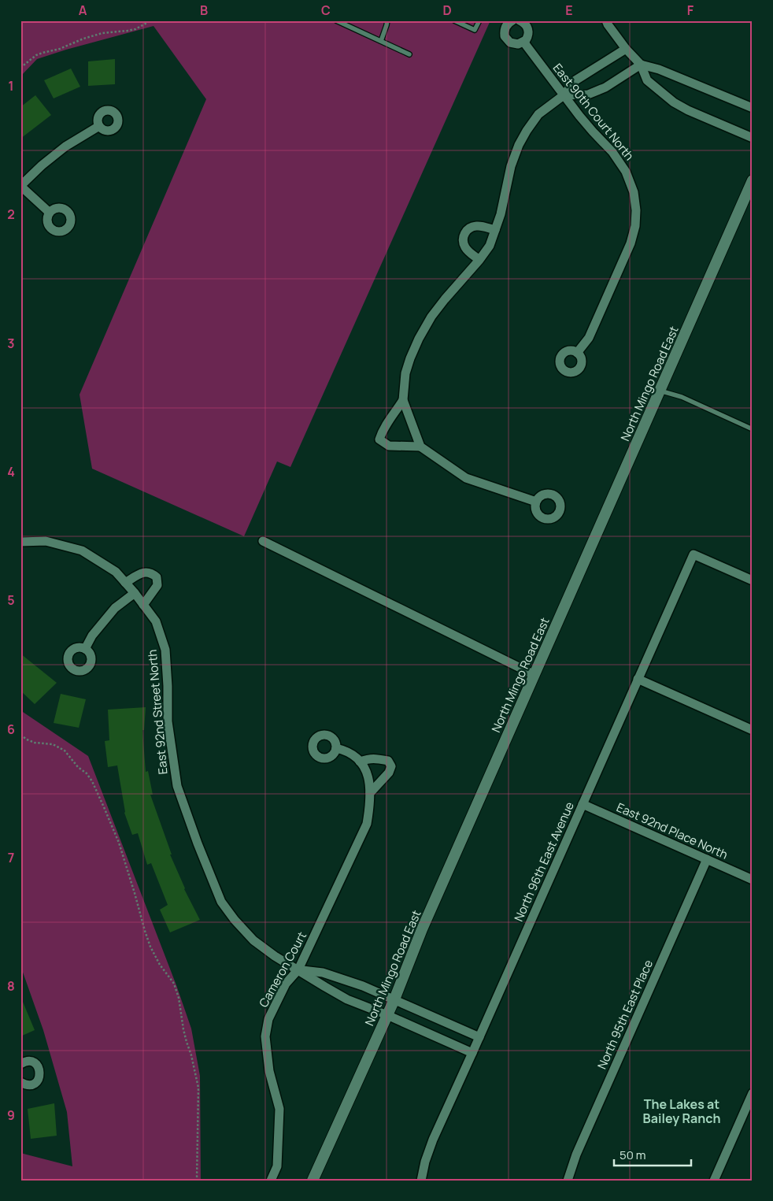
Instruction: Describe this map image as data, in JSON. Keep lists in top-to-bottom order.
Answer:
{
  "streets": {
    "street": [
      "East 90th Court North",
      "North Mingo Road East",
      "East 92nd Street North",
      "East 92nd Place North",
      "North 96th East Avenue",
      "Cameron Court",
      "North 95th East Place"
    ]
  },
  "crossings": [
    ["North Mingo Road East", "East 92nd Street North"],
    ["East 92nd Street North", "North 96th East Avenue"],
    ["East 92nd Street North", "Cameron Court"],
    ["East 92nd Place North", "North 96th East Avenue"],
    ["East 92nd Place North", "North 95th East Place"]
  ],
  "districts": ["The Lakes at Bailey Ranch"],
  "scale_bar": "50 m",
  "grid": {
    "columns": [
      "A",
      "B",
      "C",
      "D",
      "E",
      "F"
    ],
    "rows": [
      "1",
      "2",
      "3",
      "4",
      "5",
      "6",
      "7",
      "8",
      "9"
    ]
  }
}
